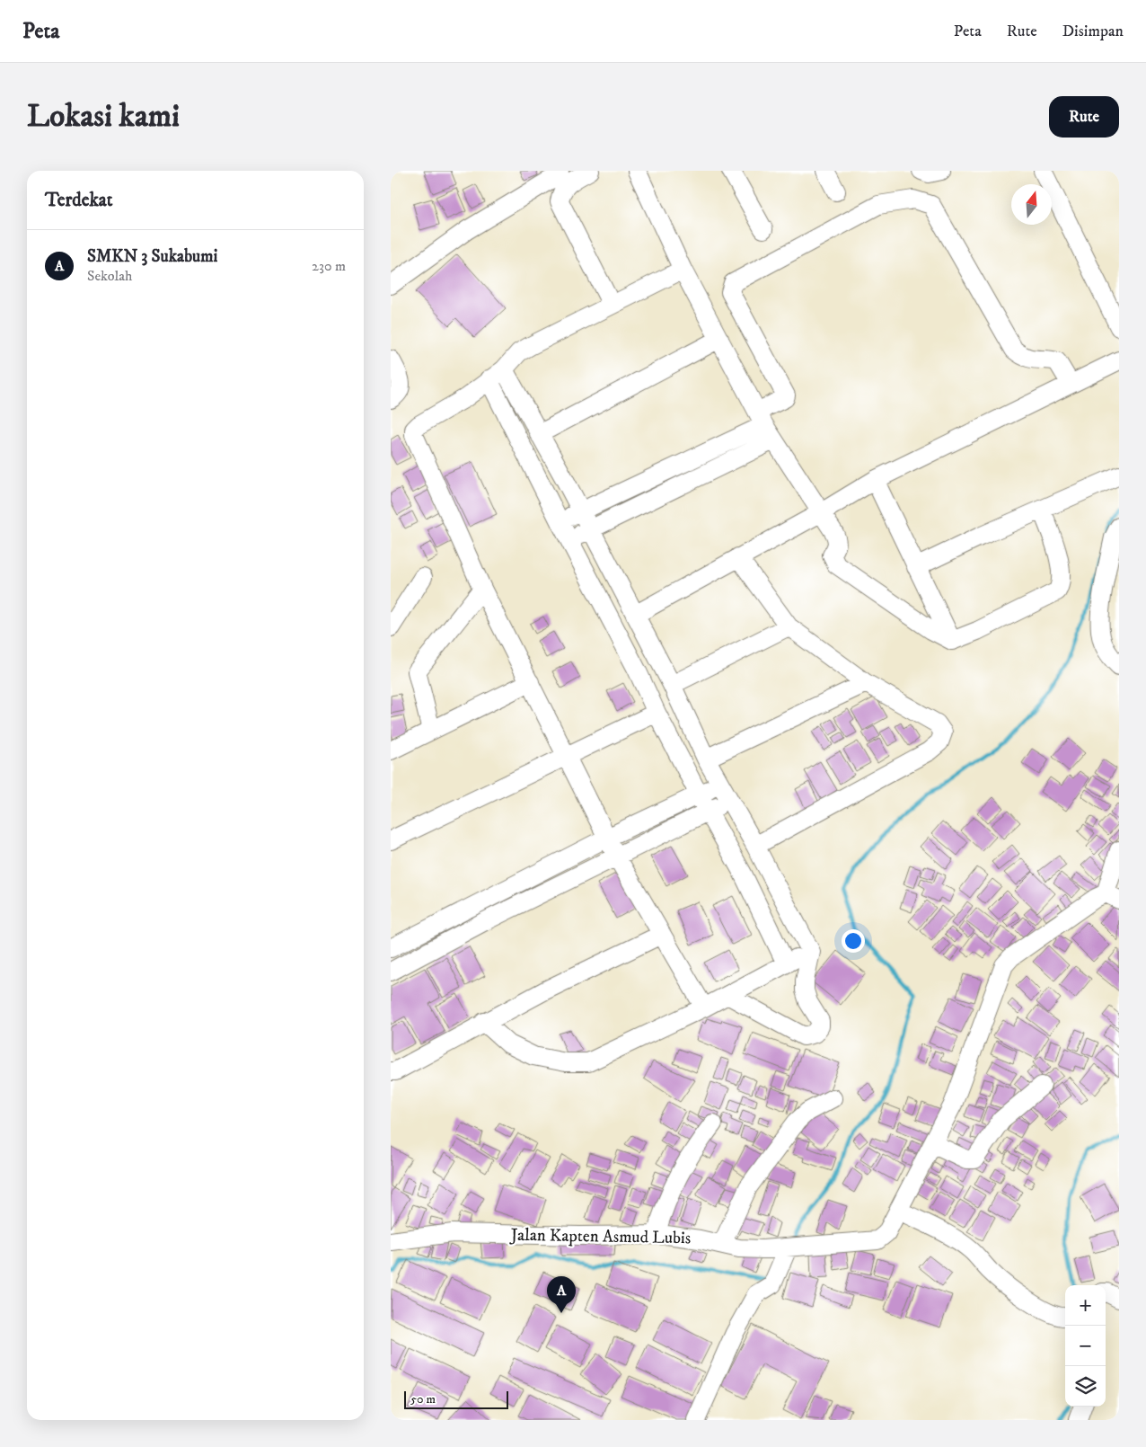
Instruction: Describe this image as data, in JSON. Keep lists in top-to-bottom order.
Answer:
{
  "streets": {
    "street": ["Jalan Kapten Asmud Lubis"]
  },
  "scale_bar": "50 m",
  "north": "top",
  "page": {
    "header": "Peta",
    "nav": ["Peta", "Rute", "Disimpan"],
    "buttons": "Rute",
    "title": "Lokasi kami",
    "heading": "Terdekat",
    "list": [
      {
        "mark": "A",
        "name": "SMKN 3 Sukabumi",
        "note": "Sekolah",
        "value": "230 m"
      }
    ],
    "pins": "A",
    "map_buttons": ["+", "−"],
    "scale": "50 m"
  }
}
